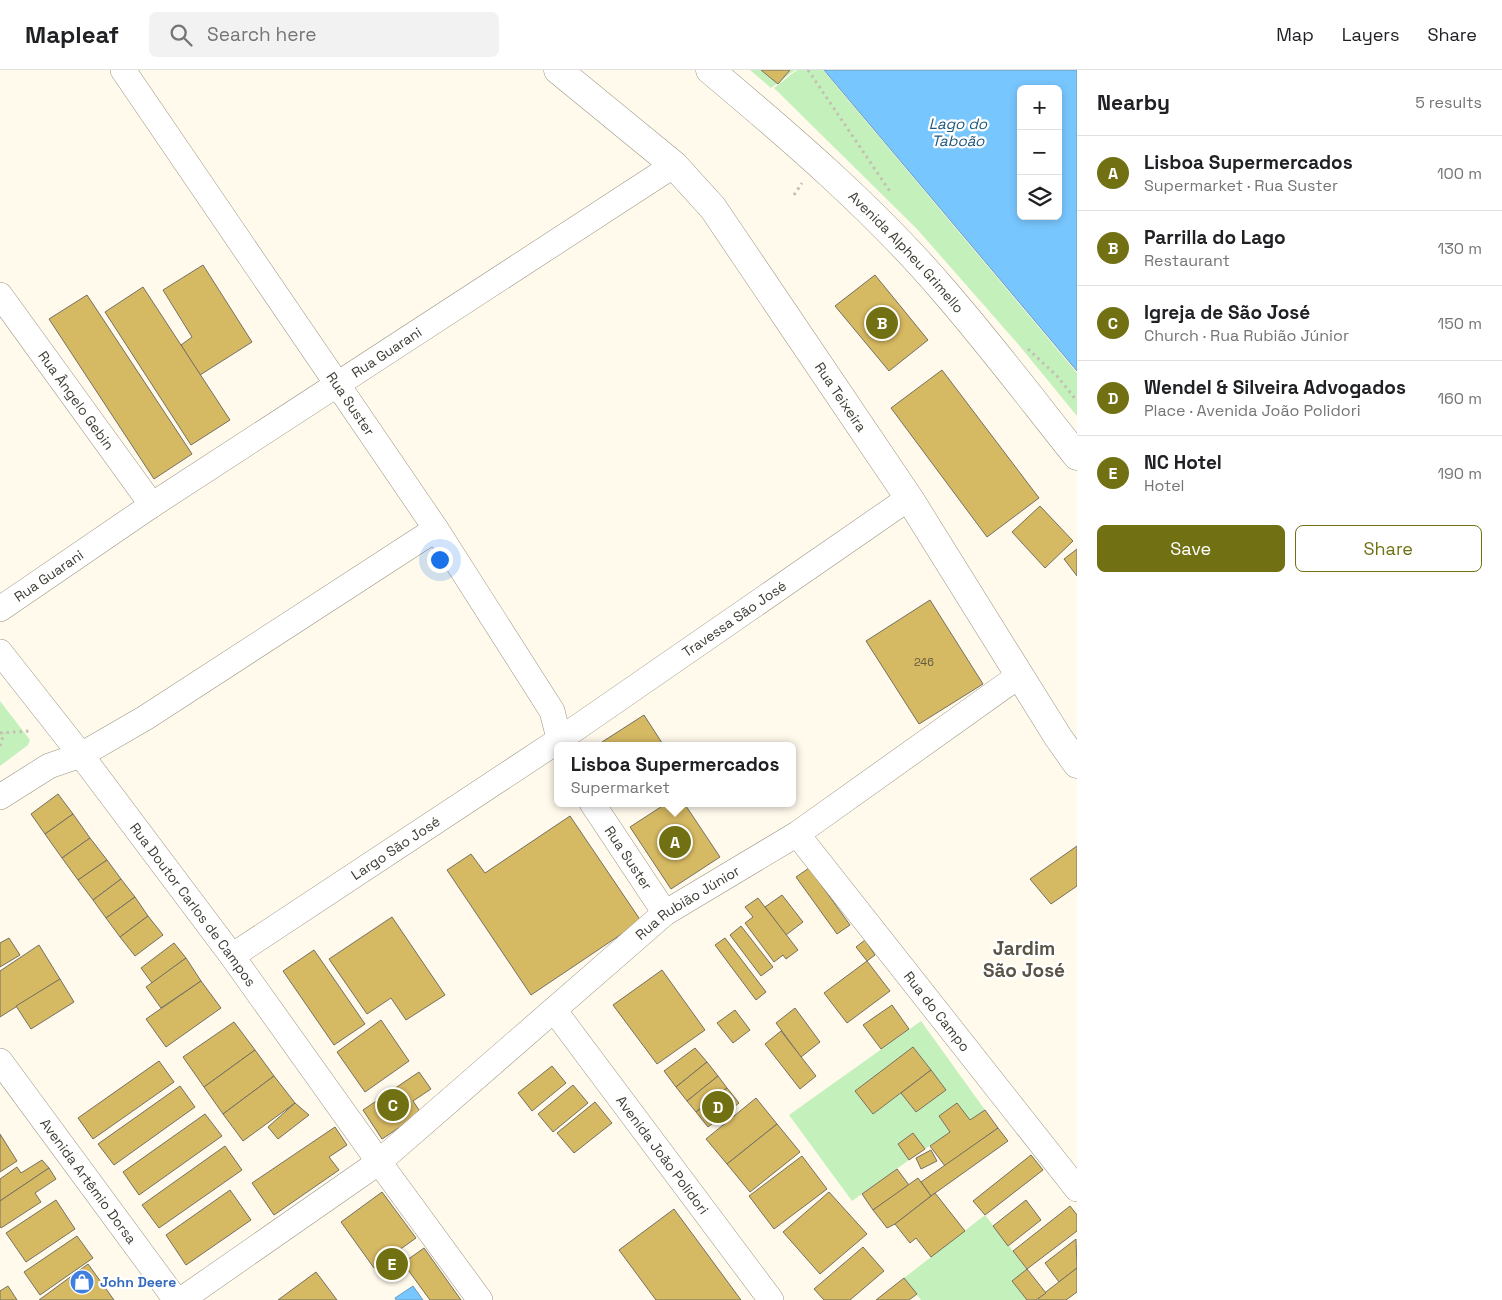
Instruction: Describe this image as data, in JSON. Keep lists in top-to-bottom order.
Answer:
{
  "streets": {
    "street": [
      "Avenida Alpheu Grimello",
      "Rua Guarani",
      "Rua Teixeira",
      "Rua Ângelo Gebin",
      "Rua Suster",
      "Travessa São José",
      "Largo São José",
      "Rua Doutor Carlos de Campos",
      "Rua Rubião Júnior",
      "Rua do Campo",
      "Avenida João Polidori",
      "Avenida Artêmio Dorsa"
    ]
  },
  "crossings": [
    ["Rua Guarani", "Rua Teixeira"],
    ["Rua Guarani", "Rua Ângelo Gebin"],
    ["Rua Guarani", "Rua Suster"],
    ["Rua Teixeira", "Travessa São José"],
    ["Rua Teixeira", "Rua Rubião Júnior"],
    ["Rua Suster", "Rua Rubião Júnior"],
    ["Largo São José", "Rua Doutor Carlos de Campos"],
    ["Rua Doutor Carlos de Campos", "Rua Rubião Júnior"],
    ["Rua Rubião Júnior", "Rua do Campo"],
    ["Rua Rubião Júnior", "Avenida João Polidori"]
  ],
  "districts": ["Jardim São José"],
  "water": ["Lago do Taboão"],
  "places": {
    "shop": ["John Deere"]
  },
  "house_numbers": ["246"],
  "page": {
    "header": "Mapleaf",
    "search": "Search here",
    "nav": ["Map", "Layers", "Share"],
    "heading": ["Nearby", "5 results"],
    "map_buttons": ["+", "−"],
    "list": [
      {
        "mark": "A",
        "name": "Lisboa Supermercados",
        "note": "Supermarket · Rua Suster",
        "value": "100 m"
      },
      {
        "mark": "B",
        "name": "Parrilla do Lago",
        "note": "Restaurant",
        "value": "130 m"
      },
      {
        "mark": "C",
        "name": "Igreja de São José",
        "note": "Church · Rua Rubião Júnior",
        "value": "150 m"
      },
      {
        "mark": "D",
        "name": "Wendel & Silveira Advogados",
        "note": "Place · Avenida João Polidori",
        "value": "160 m"
      },
      {
        "mark": "E",
        "name": "NC Hotel",
        "note": "Hotel",
        "value": "190 m"
      }
    ],
    "pins": [
      "B",
      "A",
      "C",
      "D",
      "E"
    ],
    "buttons": ["Save", "Share"],
    "popup": ["Lisboa Supermercados", "Supermarket"]
  }
}
